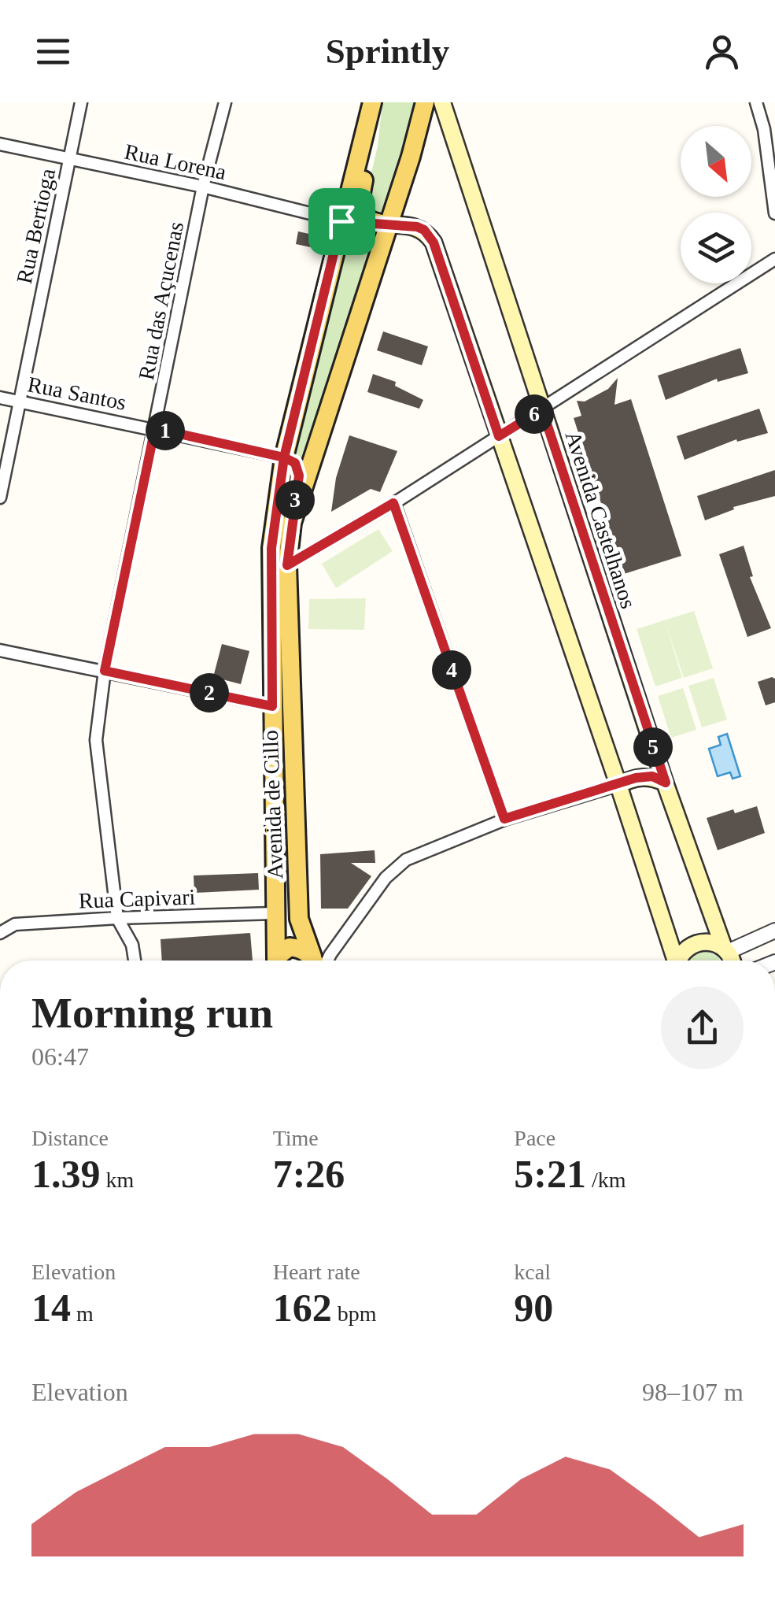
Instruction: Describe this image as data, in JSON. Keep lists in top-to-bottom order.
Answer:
{
  "streets": {
    "main road": ["Avenida Castelhanos", "Avenida de Cillo"],
    "street": [
      "Rua Lorena",
      "Rua Bertioga",
      "Rua das Açucenas",
      "Rua Santos",
      "Rua Capivari"
    ]
  },
  "crossings": [
    ["Rua Lorena", "Rua Bertioga"],
    ["Rua Lorena", "Rua das Açucenas"],
    ["Rua Lorena", "Avenida de Cillo"],
    ["Rua Bertioga", "Rua Santos"],
    ["Rua das Açucenas", "Rua Santos"],
    ["Rua das Açucenas", "Rua Capivari"],
    ["Rua Santos", "Avenida de Cillo"],
    ["Avenida de Cillo", "Rua Capivari"]
  ],
  "north": "bottom right",
  "page": {
    "header": "Sprintly",
    "pins": [
      "6",
      "1",
      "3",
      "4",
      "2",
      "5"
    ],
    "heading": ["Morning run", "06:47"],
    "stats": [
      ["Distance", "1.39 km"],
      ["Time", "7:26"],
      ["Pace", "5:21 /km"],
      ["Elevation", "14 m"],
      ["Heart rate", "162 bpm"],
      ["kcal", "90"]
    ],
    "chart": ["Elevation", "98–107 m"]
  }
}
